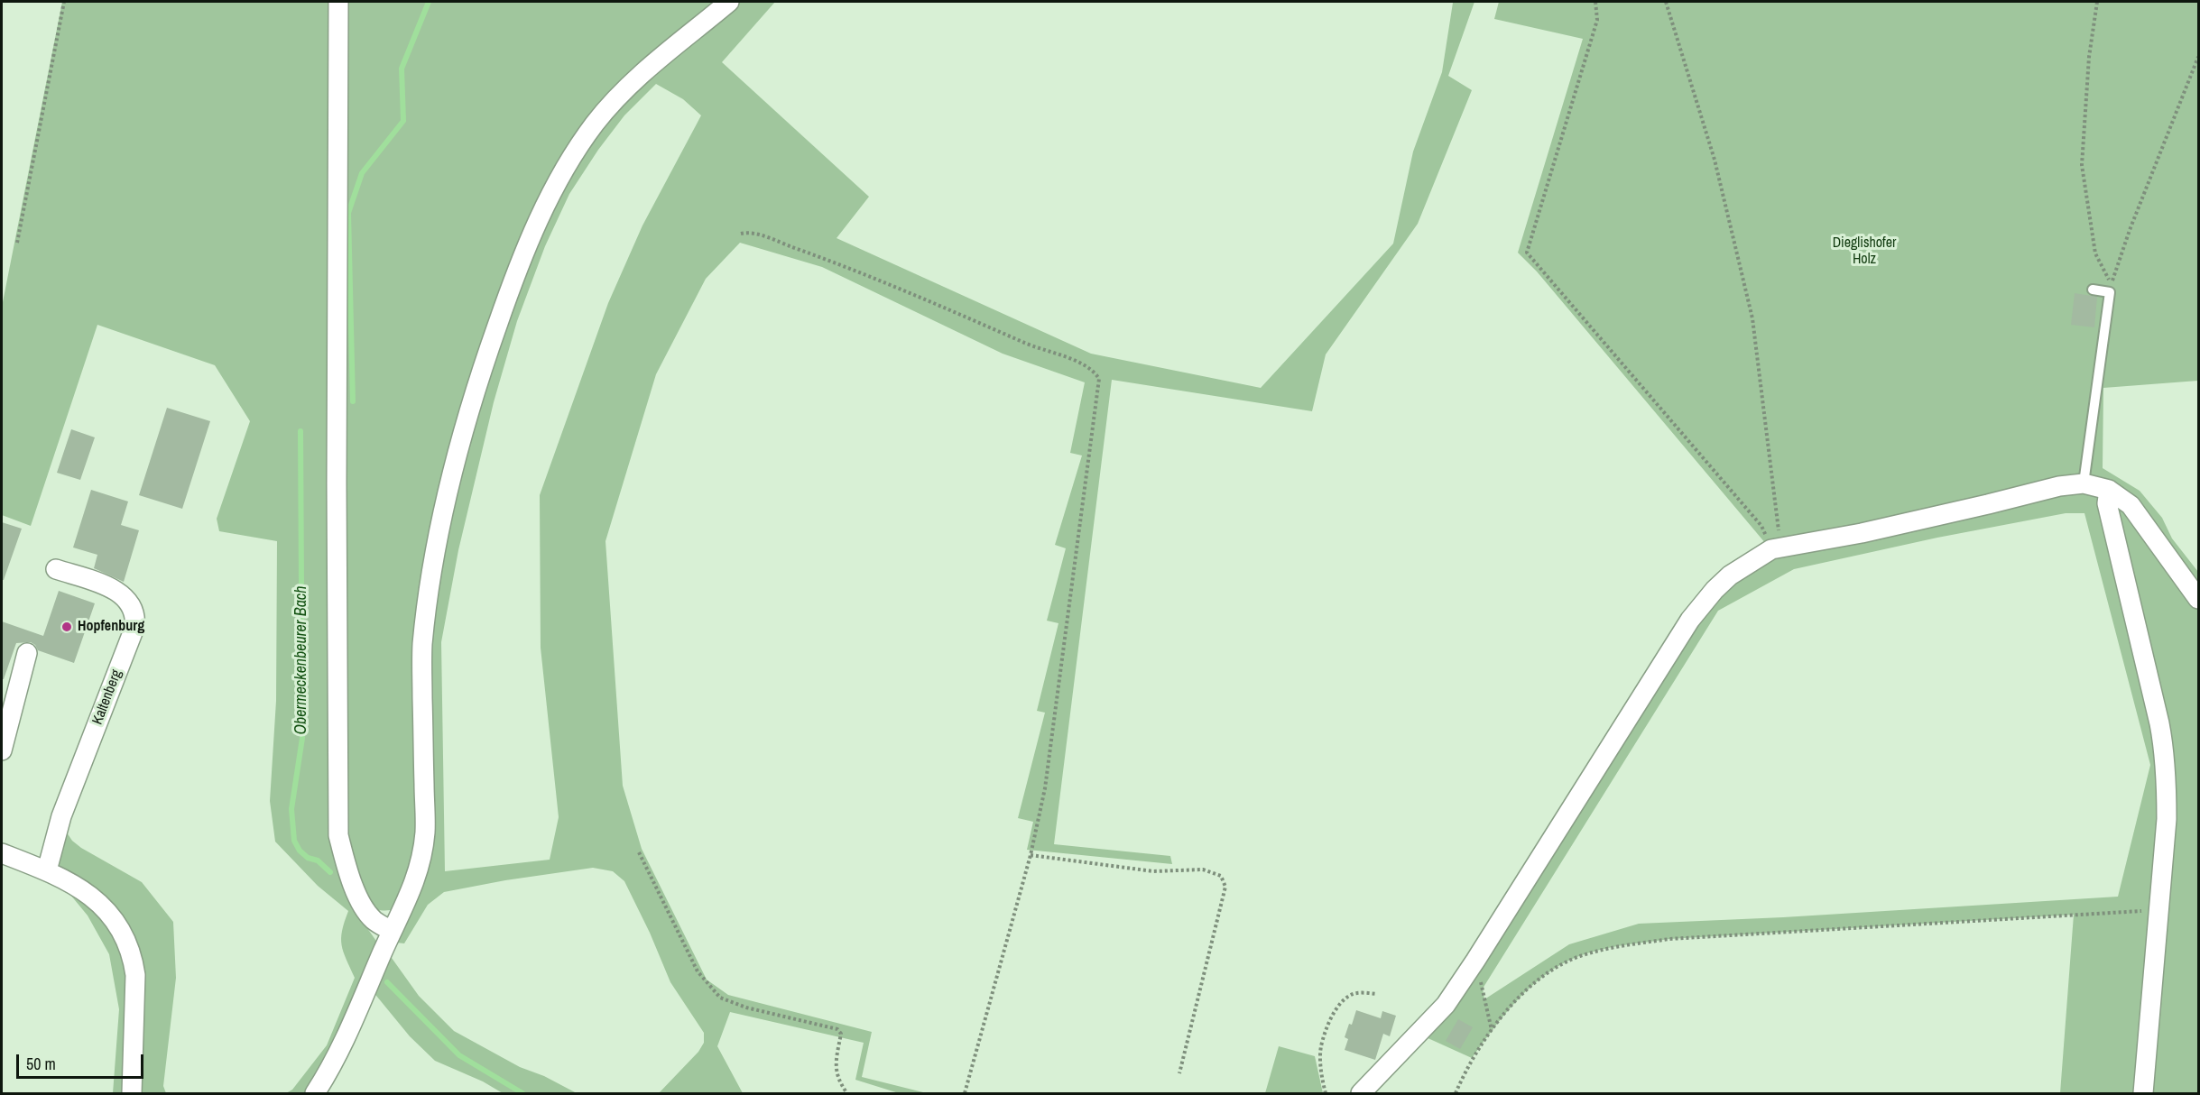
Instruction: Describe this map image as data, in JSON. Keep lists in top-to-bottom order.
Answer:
{
  "streets": {
    "street": ["Kaltenberg"]
  },
  "water": ["Obermeckenbeurer Bach"],
  "parks": ["Dieglishofer Holz"],
  "places": ["Hopfenburg"],
  "scale_bar": "50 m"
}
